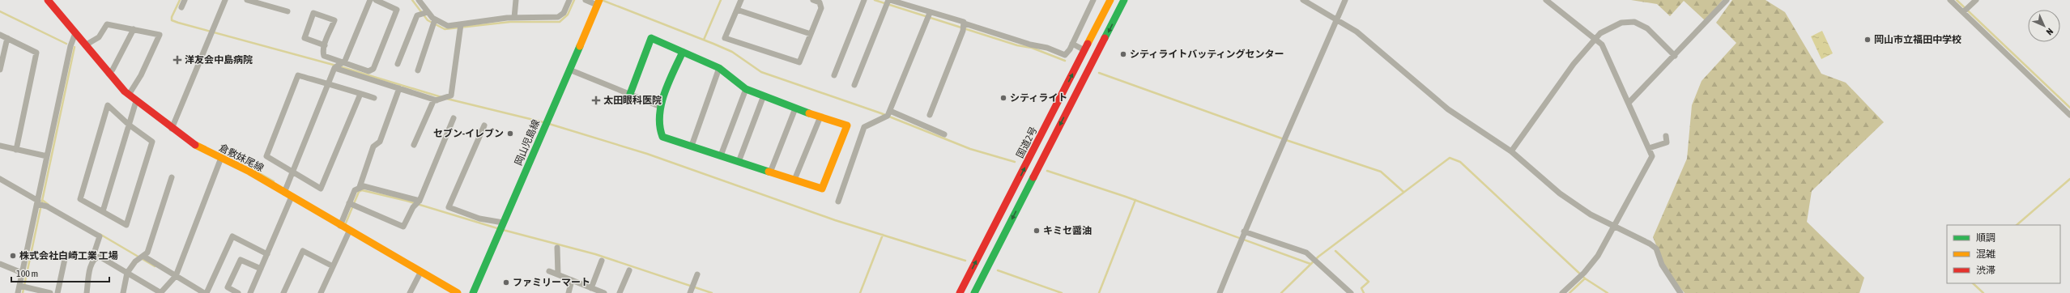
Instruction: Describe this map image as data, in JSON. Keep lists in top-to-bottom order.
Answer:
{
  "streets": {
    "main road": ["岡山児島線", "国道2号", "倉敷妹尾線"]
  },
  "places": {
    "other": [
      "岡山市立福田中学校",
      "シティライトバッティングセンター",
      "シティライト",
      "セブン-イレブン",
      "キミセ醤油",
      "株式会社白崎工業 工場",
      "ファミリーマート"
    ],
    "health": ["洋友会中島病院", "太田眼科医院"]
  },
  "legend": ["順調", "混雑", "渋滞"],
  "scale_bar": "100 m",
  "north": "bottom right"
}
